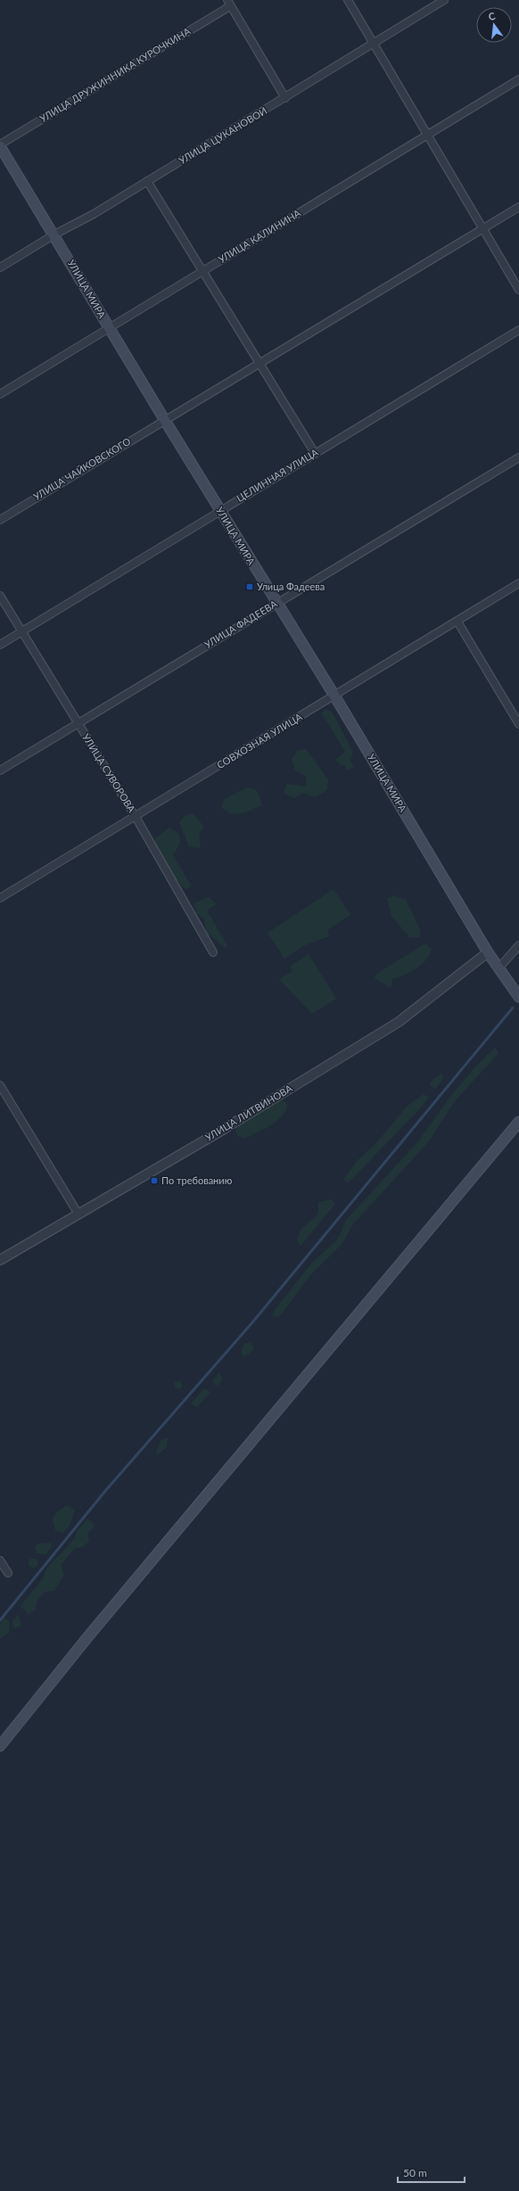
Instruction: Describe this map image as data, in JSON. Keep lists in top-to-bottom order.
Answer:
{
  "streets": {
    "main road": ["УЛИЦА МИРА"],
    "street": [
      "УЛИЦА ДРУЖИННИКА КУРОЧКИНА",
      "УЛИЦА ЦУКАНОВОЙ",
      "УЛИЦА КАЛИНИНА",
      "УЛИЦА ЧАЙКОВСКОГО",
      "ЦЕЛИННАЯ УЛИЦА",
      "УЛИЦА ФАДЕЕВА",
      "СОВХОЗНАЯ УЛИЦА",
      "УЛИЦА СУВОРОВА",
      "УЛИЦА ЛИТВИНОВА"
    ]
  },
  "crossings": [
    ["УЛИЦА ДРУЖИННИКА КУРОЧКИНА", "УЛИЦА МИРА"],
    ["УЛИЦА ЦУКАНОВОЙ", "УЛИЦА МИРА"],
    ["УЛИЦА КАЛИНИНА", "УЛИЦА МИРА"],
    ["УЛИЦА МИРА", "УЛИЦА ЧАЙКОВСКОГО"],
    ["УЛИЦА МИРА", "ЦЕЛИННАЯ УЛИЦА"],
    ["УЛИЦА МИРА", "УЛИЦА ФАДЕЕВА"],
    ["УЛИЦА МИРА", "СОВХОЗНАЯ УЛИЦА"],
    ["УЛИЦА МИРА", "УЛИЦА ЛИТВИНОВА"],
    ["ЦЕЛИННАЯ УЛИЦА", "УЛИЦА СУВОРОВА"],
    ["УЛИЦА ФАДЕЕВА", "УЛИЦА СУВОРОВА"],
    ["СОВХОЗНАЯ УЛИЦА", "УЛИЦА СУВОРОВА"]
  ],
  "places": {
    "transit": ["Улица Фадеева", "По требованию"]
  },
  "scale_bar": "50 m",
  "north": "top"
}
